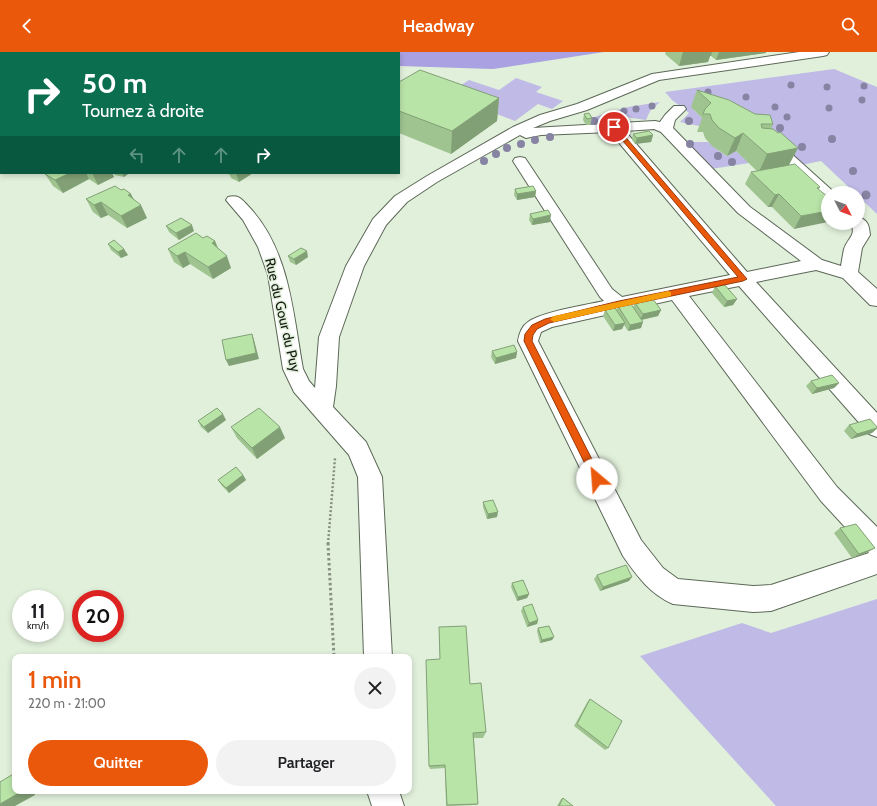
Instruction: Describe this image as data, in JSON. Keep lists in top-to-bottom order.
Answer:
{
  "streets": {
    "street": ["Rue du Gour du Puy"]
  },
  "north": "bottom right",
  "page": {
    "header": "Headway",
    "turn": ["50 m", "Tournez à droite"],
    "speed": "11 km/h",
    "limit": "20",
    "heading": ["1 min", "220 m · 21:00"],
    "buttons": ["Quitter", "Partager"]
  }
}
